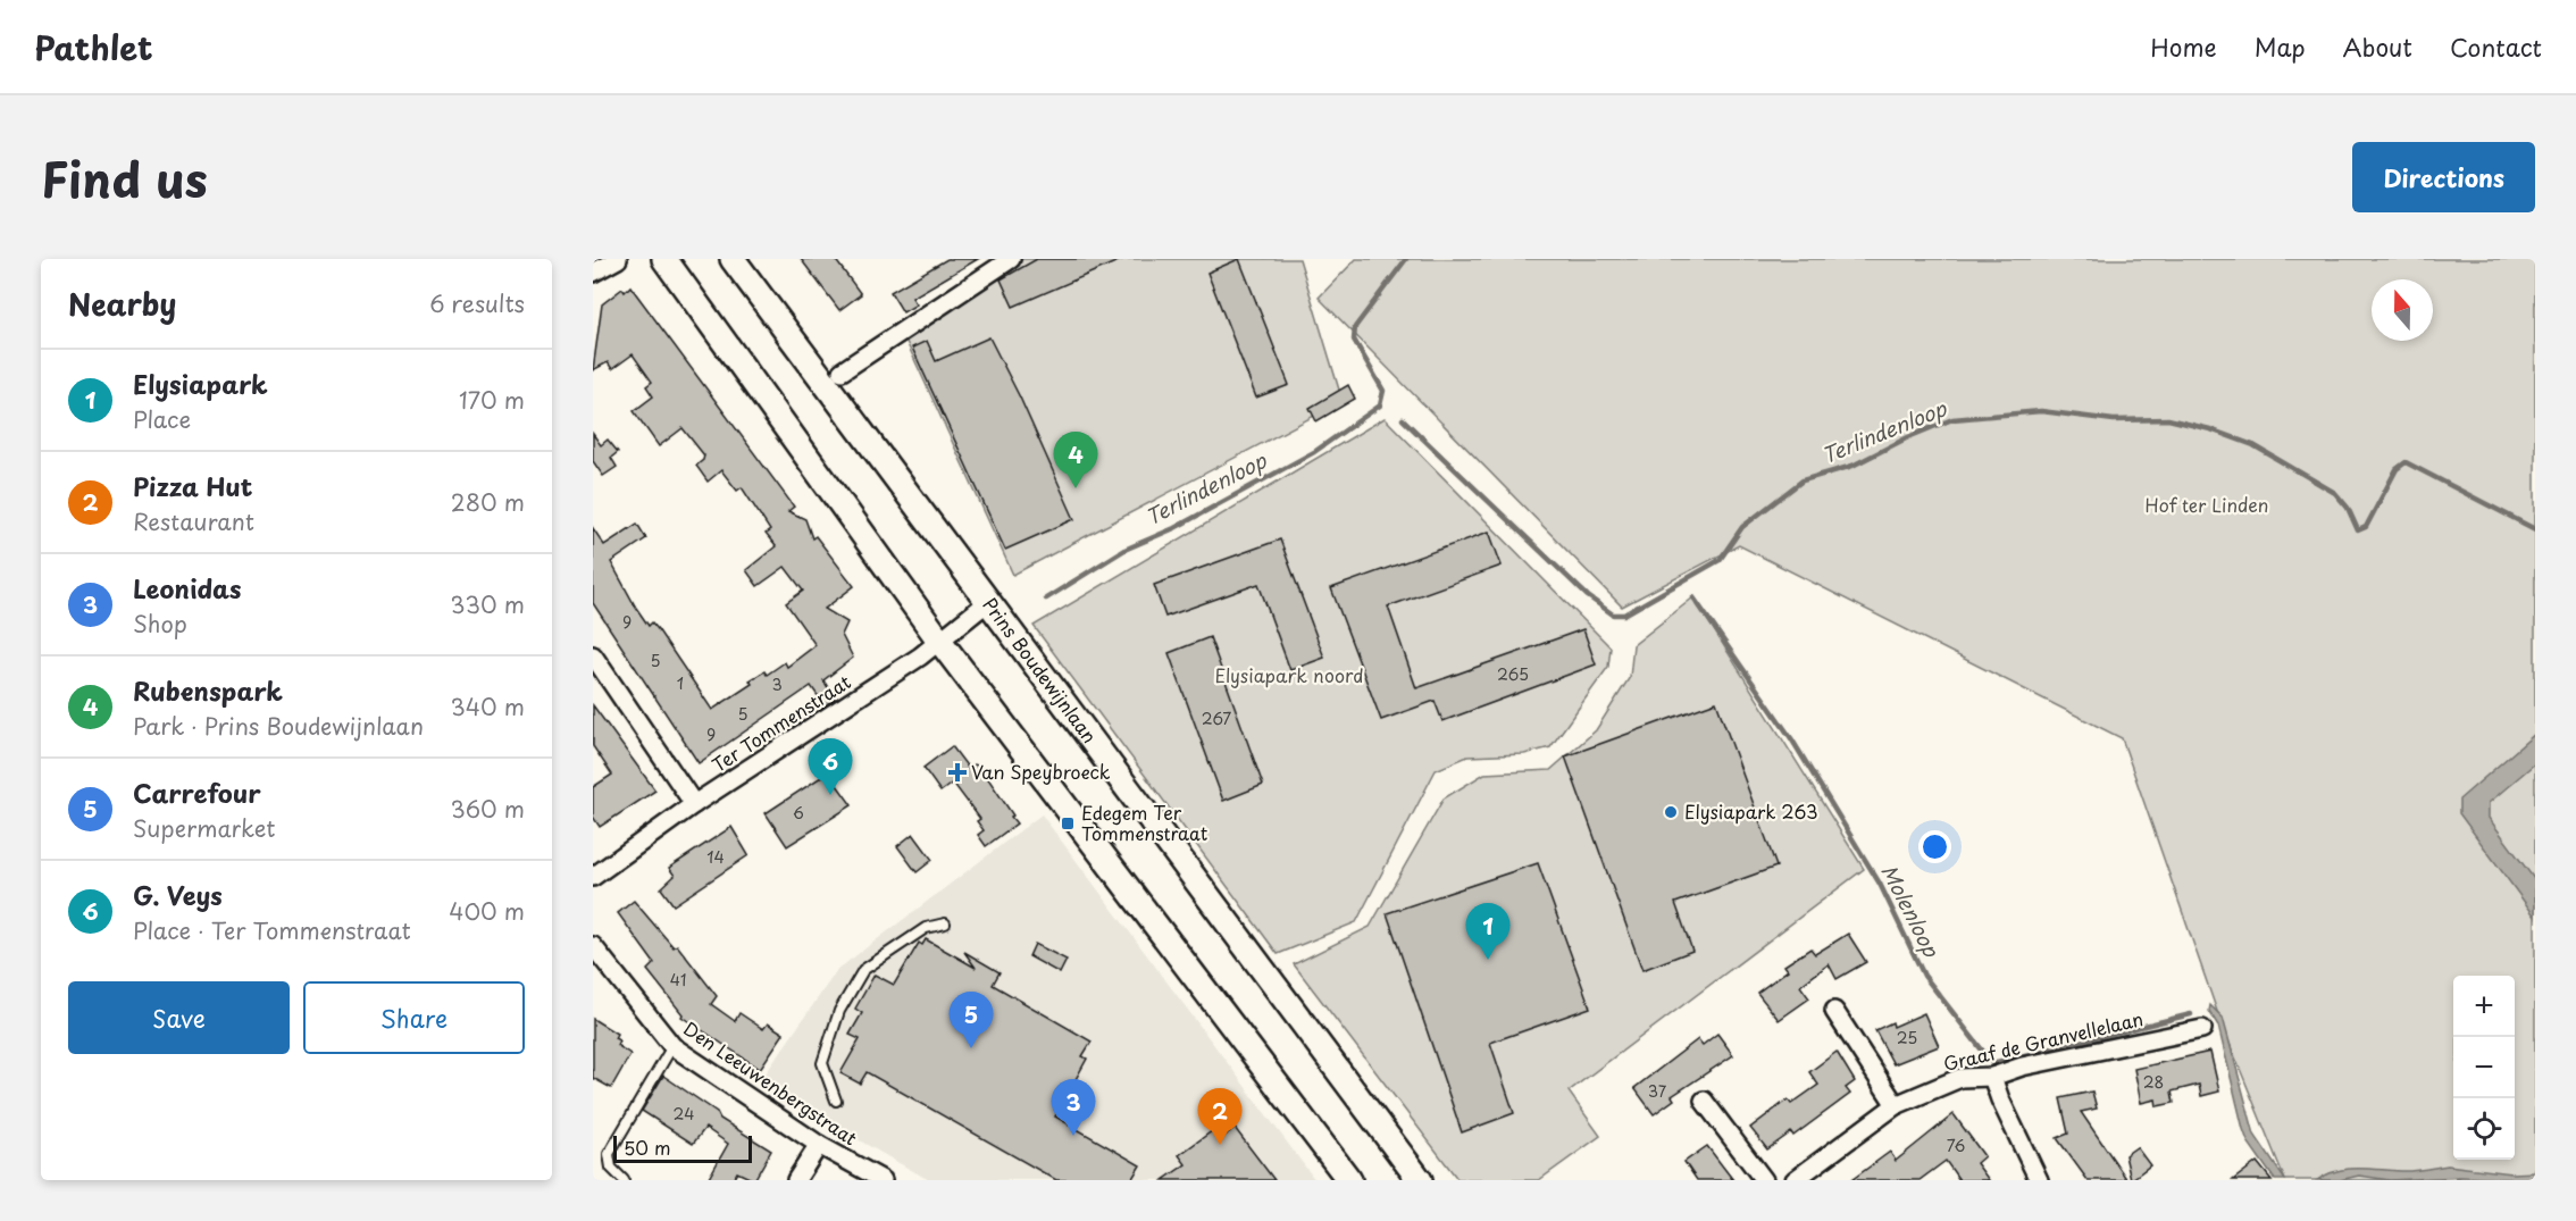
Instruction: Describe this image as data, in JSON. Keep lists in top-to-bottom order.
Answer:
{
  "streets": {
    "main road": ["Prins Boudewijnlaan"],
    "street": ["Ter Tommenstraat", "Graaf de Granvellelaan", "Den Leeuwenbergstraat"]
  },
  "crossings": [
    ["Prins Boudewijnlaan", "Ter Tommenstraat"]
  ],
  "water": ["Terlindenloop", "Molenloop"],
  "parks": ["Hof ter Linden", "Elysiapark noord"],
  "places": {
    "health": ["Van Speybroeck"],
    "other": ["Elysiapark 263"],
    "transit": ["Edegem Ter Tommenstraat"]
  },
  "house_numbers": [
    "9",
    "5",
    "265",
    "1",
    "3",
    "5",
    "267",
    "9",
    "6",
    "14",
    "41",
    "25",
    "28",
    "37",
    "24",
    "76"
  ],
  "scale_bar": "50 m",
  "north": "top",
  "page": {
    "header": "Pathlet",
    "nav": [
      "Home",
      "Map",
      "About",
      "Contact"
    ],
    "title": "Find us",
    "buttons": [
      "Directions",
      ["Save", "Share"]
    ],
    "heading": ["Nearby", "6 results"],
    "list": [
      {
        "mark": "1",
        "name": "Elysiapark",
        "note": "Place",
        "value": "170 m"
      },
      {
        "mark": "2",
        "name": "Pizza Hut",
        "note": "Restaurant",
        "value": "280 m"
      },
      {
        "mark": "3",
        "name": "Leonidas",
        "note": "Shop",
        "value": "330 m"
      },
      {
        "mark": "4",
        "name": "Rubenspark",
        "note": "Park · Prins Boudewijnlaan",
        "value": "340 m"
      },
      {
        "mark": "5",
        "name": "Carrefour",
        "note": "Supermarket",
        "value": "360 m"
      },
      {
        "mark": "6",
        "name": "G. Veys",
        "note": "Place · Ter Tommenstraat",
        "value": "400 m"
      }
    ],
    "pins": [
      "4",
      "6",
      "1",
      "5",
      "3",
      "2"
    ],
    "map_buttons": ["+", "−"],
    "scale": "50 m"
  }
}
